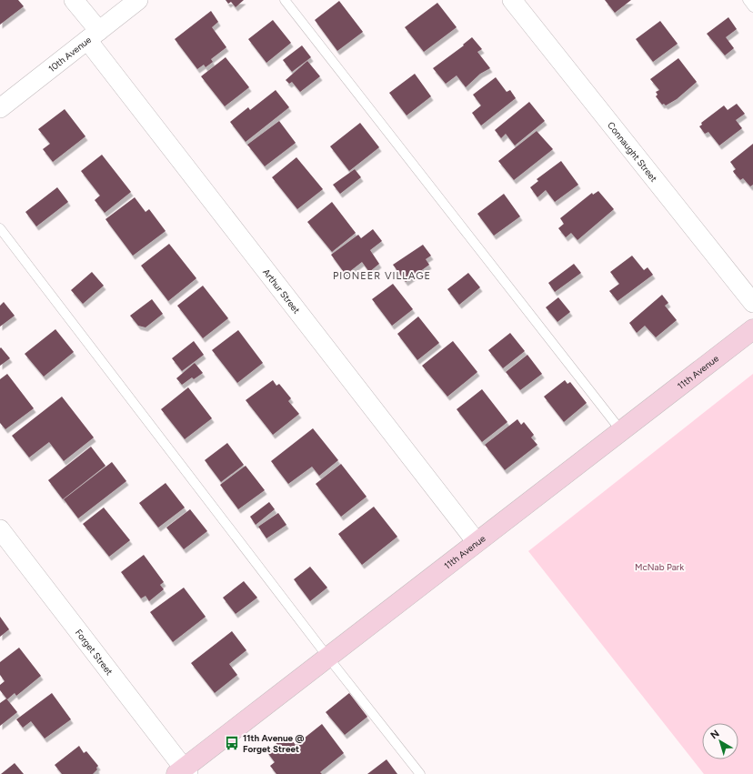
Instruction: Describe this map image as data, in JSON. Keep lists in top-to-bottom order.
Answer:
{
  "streets": {
    "street": [
      "10th Avenue",
      "Connaught Street",
      "Arthur Street",
      "11th Avenue",
      "Forget Street"
    ]
  },
  "crossings": [
    ["10th Avenue", "Arthur Street"],
    ["Arthur Street", "11th Avenue"],
    ["11th Avenue", "Forget Street"]
  ],
  "districts": ["PIONEER VILLAGE"],
  "parks": ["McNab Park"],
  "places": {
    "bus stop": ["11th Avenue @ Forget Street"]
  },
  "north": "top left"
}
